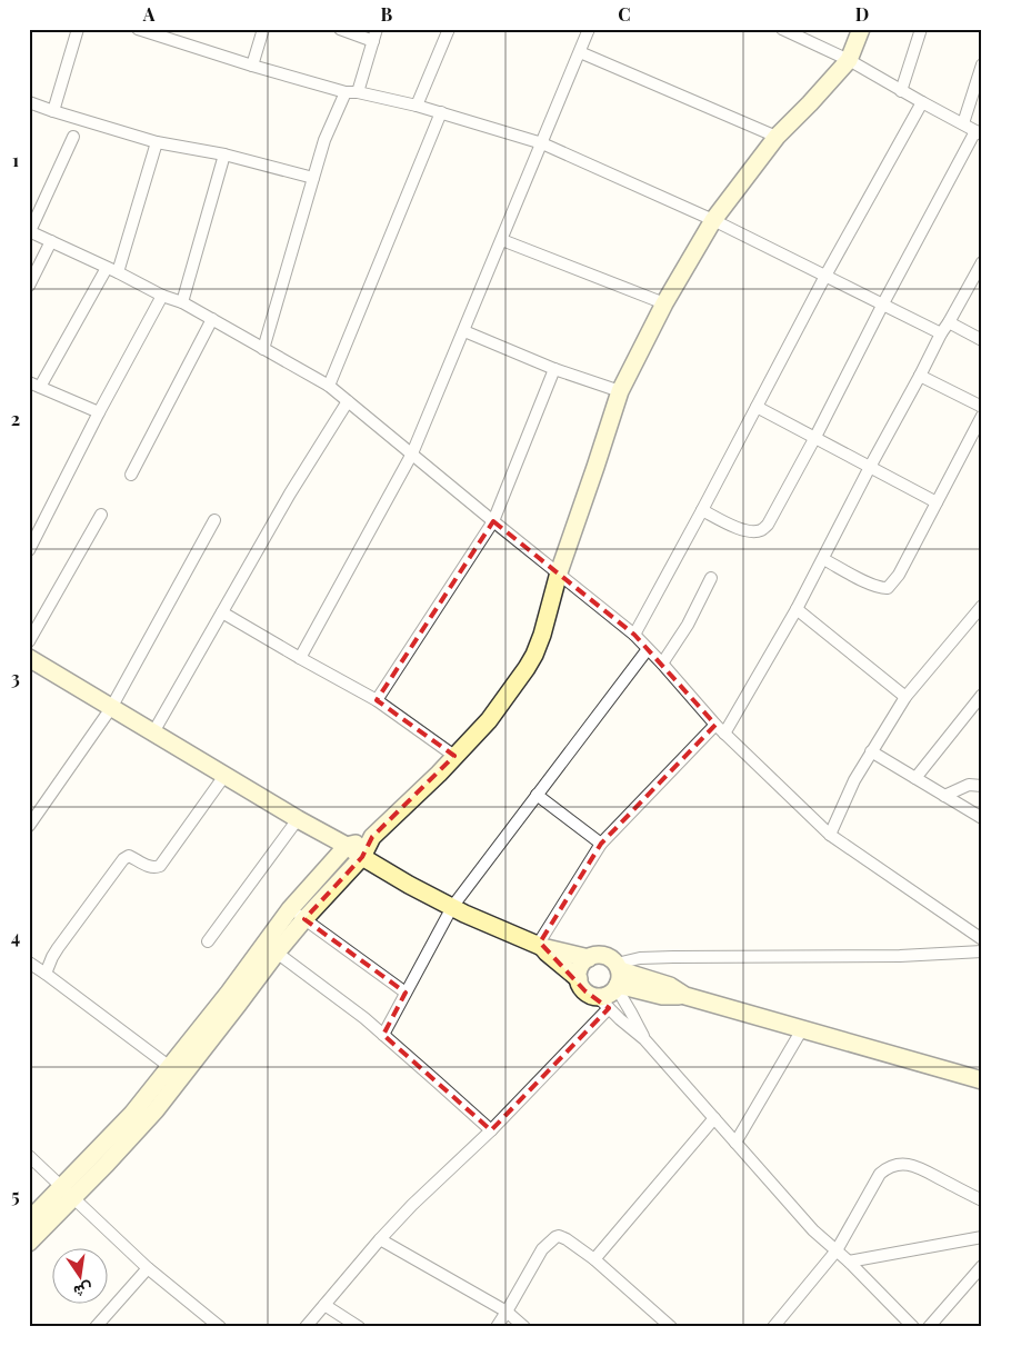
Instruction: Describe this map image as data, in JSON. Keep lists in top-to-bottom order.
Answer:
{
  "north": "bottom",
  "grid": {
    "columns": [
      "A",
      "B",
      "C",
      "D"
    ],
    "rows": [
      "1",
      "2",
      "3",
      "4",
      "5"
    ]
  }
}
